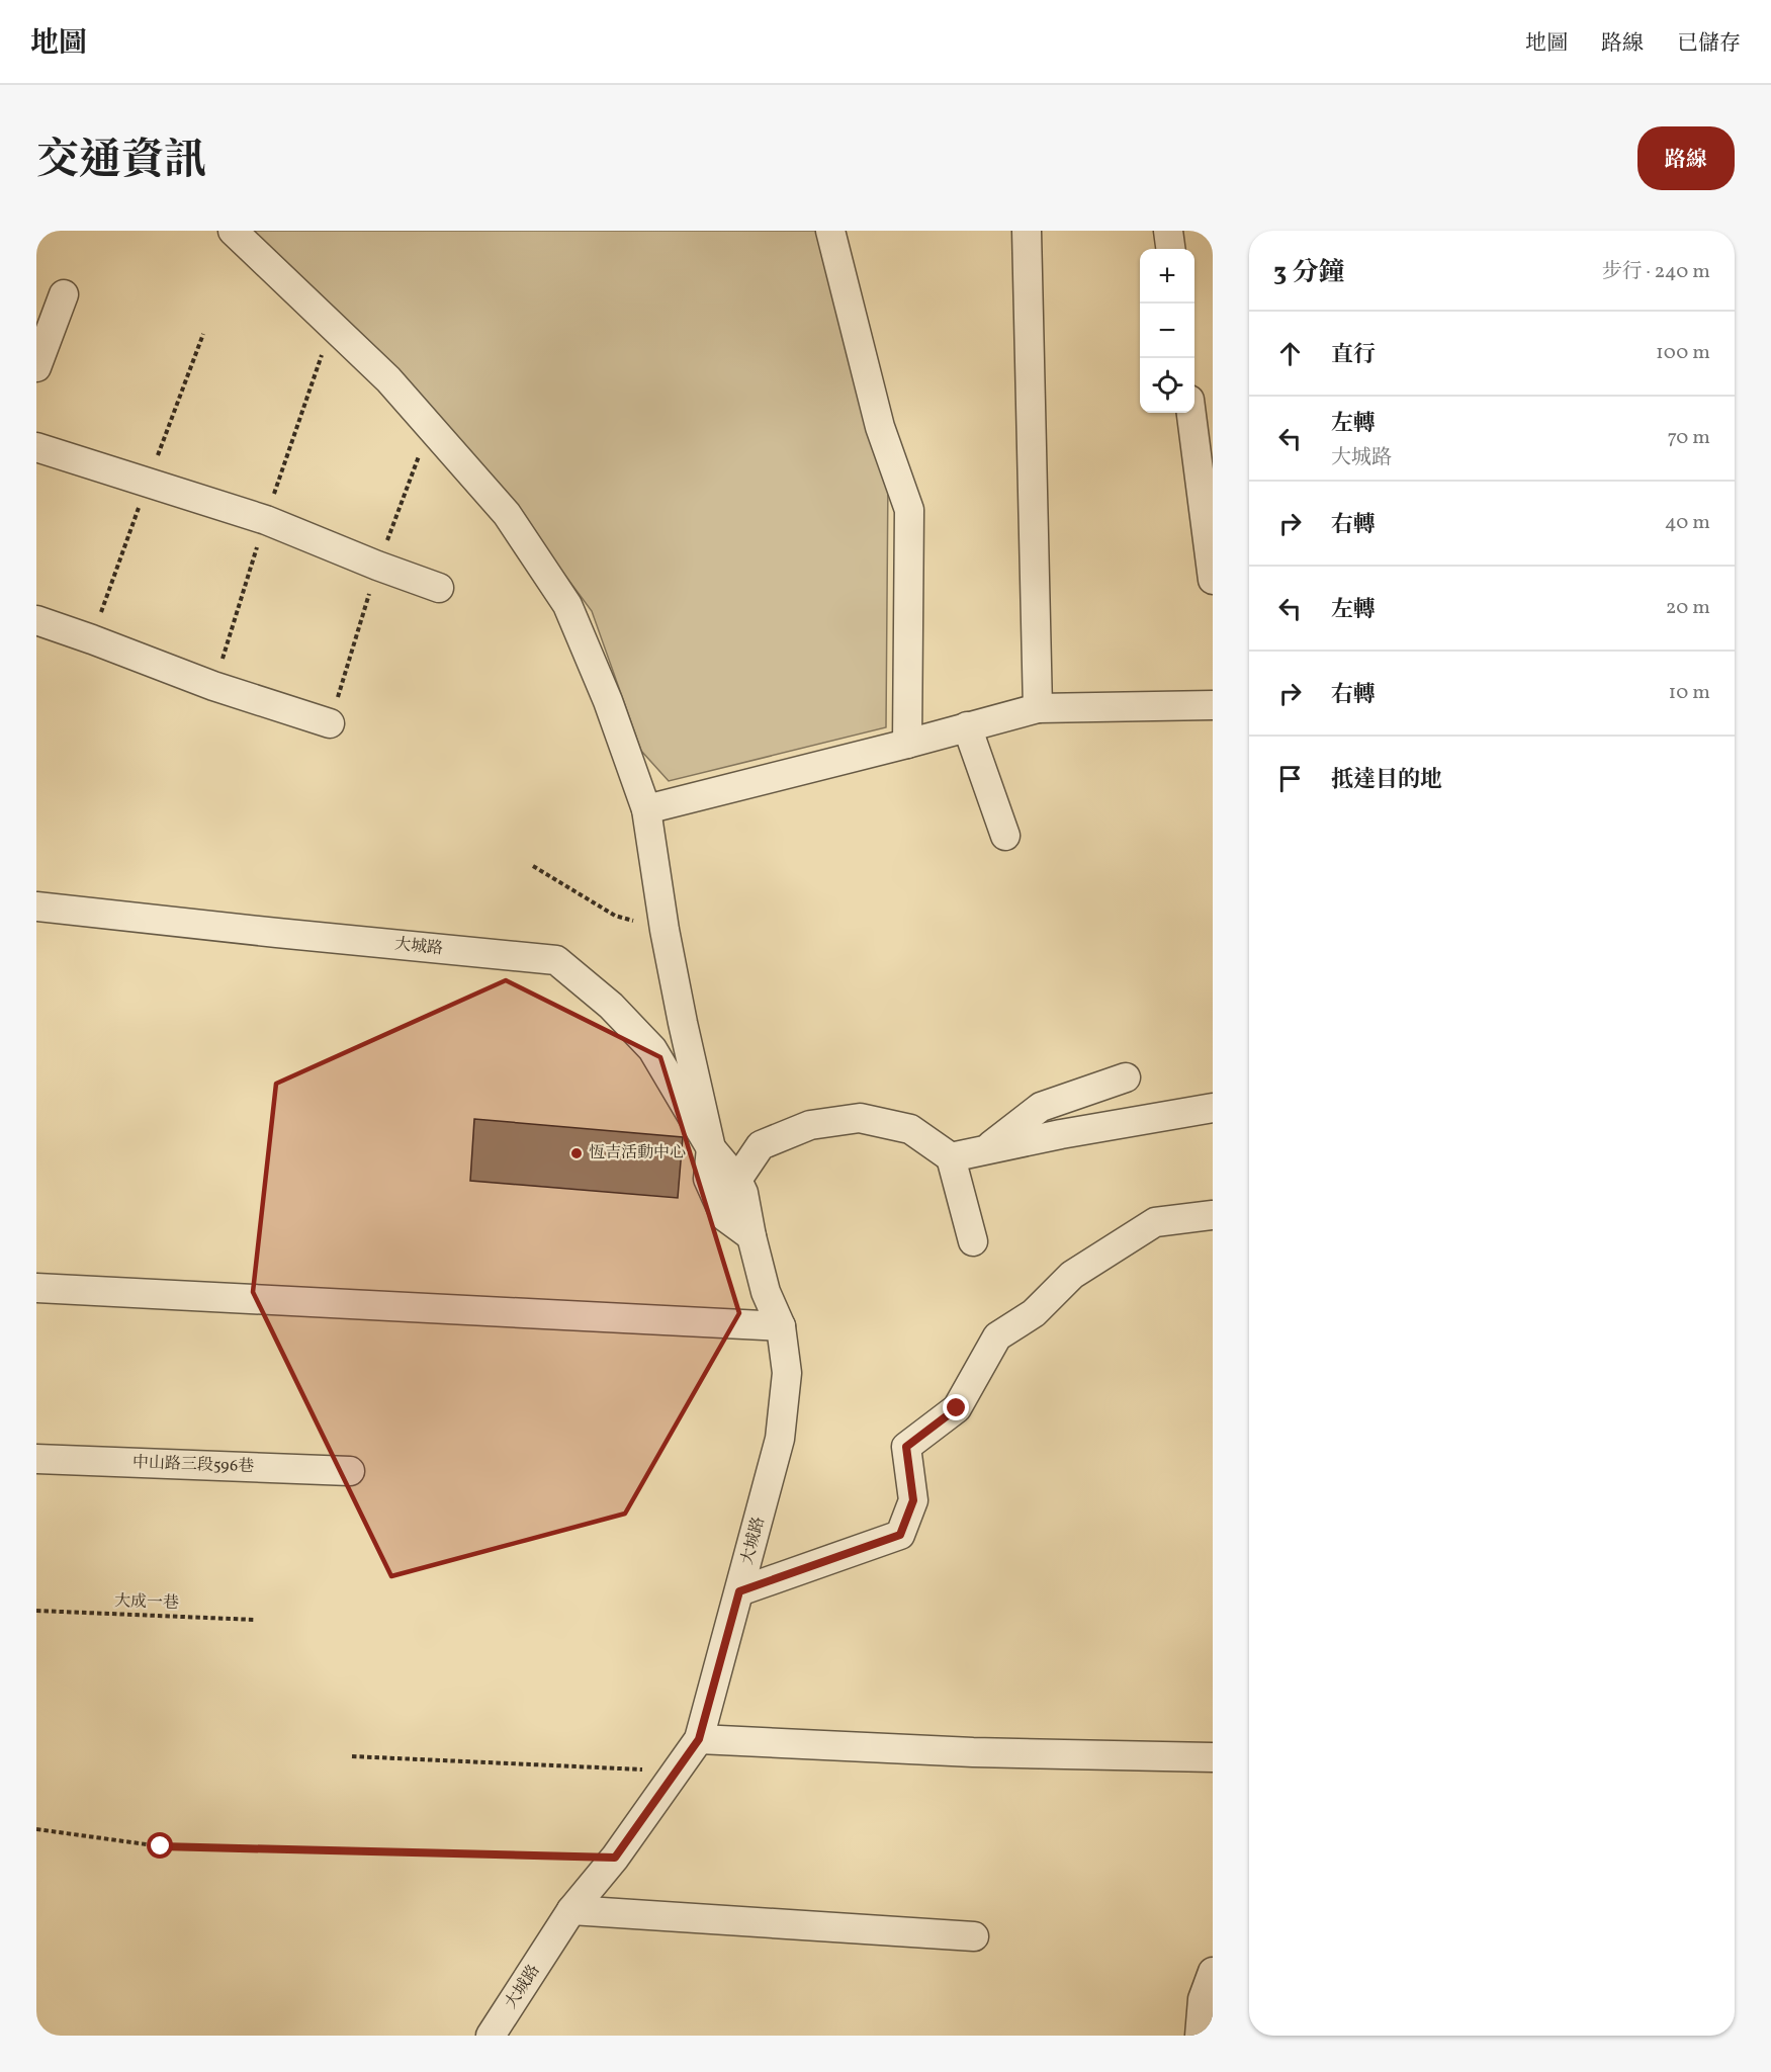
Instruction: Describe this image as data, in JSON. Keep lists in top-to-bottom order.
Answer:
{
  "streets": {
    "lane": ["大城路", "中山路三段596巷"],
    "path": ["大成一巷"]
  },
  "places": ["恆吉活動中心"],
  "page": {
    "header": "地圖",
    "nav": ["地圖", "路線", "已儲存"],
    "title": "交通資訊",
    "buttons": "路線",
    "heading": ["3 分鐘", "步行 · 240 m"],
    "map_buttons": ["+", "−"],
    "list": [
      ["直行", "100 m"],
      ["左轉", "大城路", "70 m"],
      ["右轉", "40 m"],
      ["左轉", "20 m"],
      ["右轉", "10 m"],
      "抵達目的地"
    ]
  }
}
